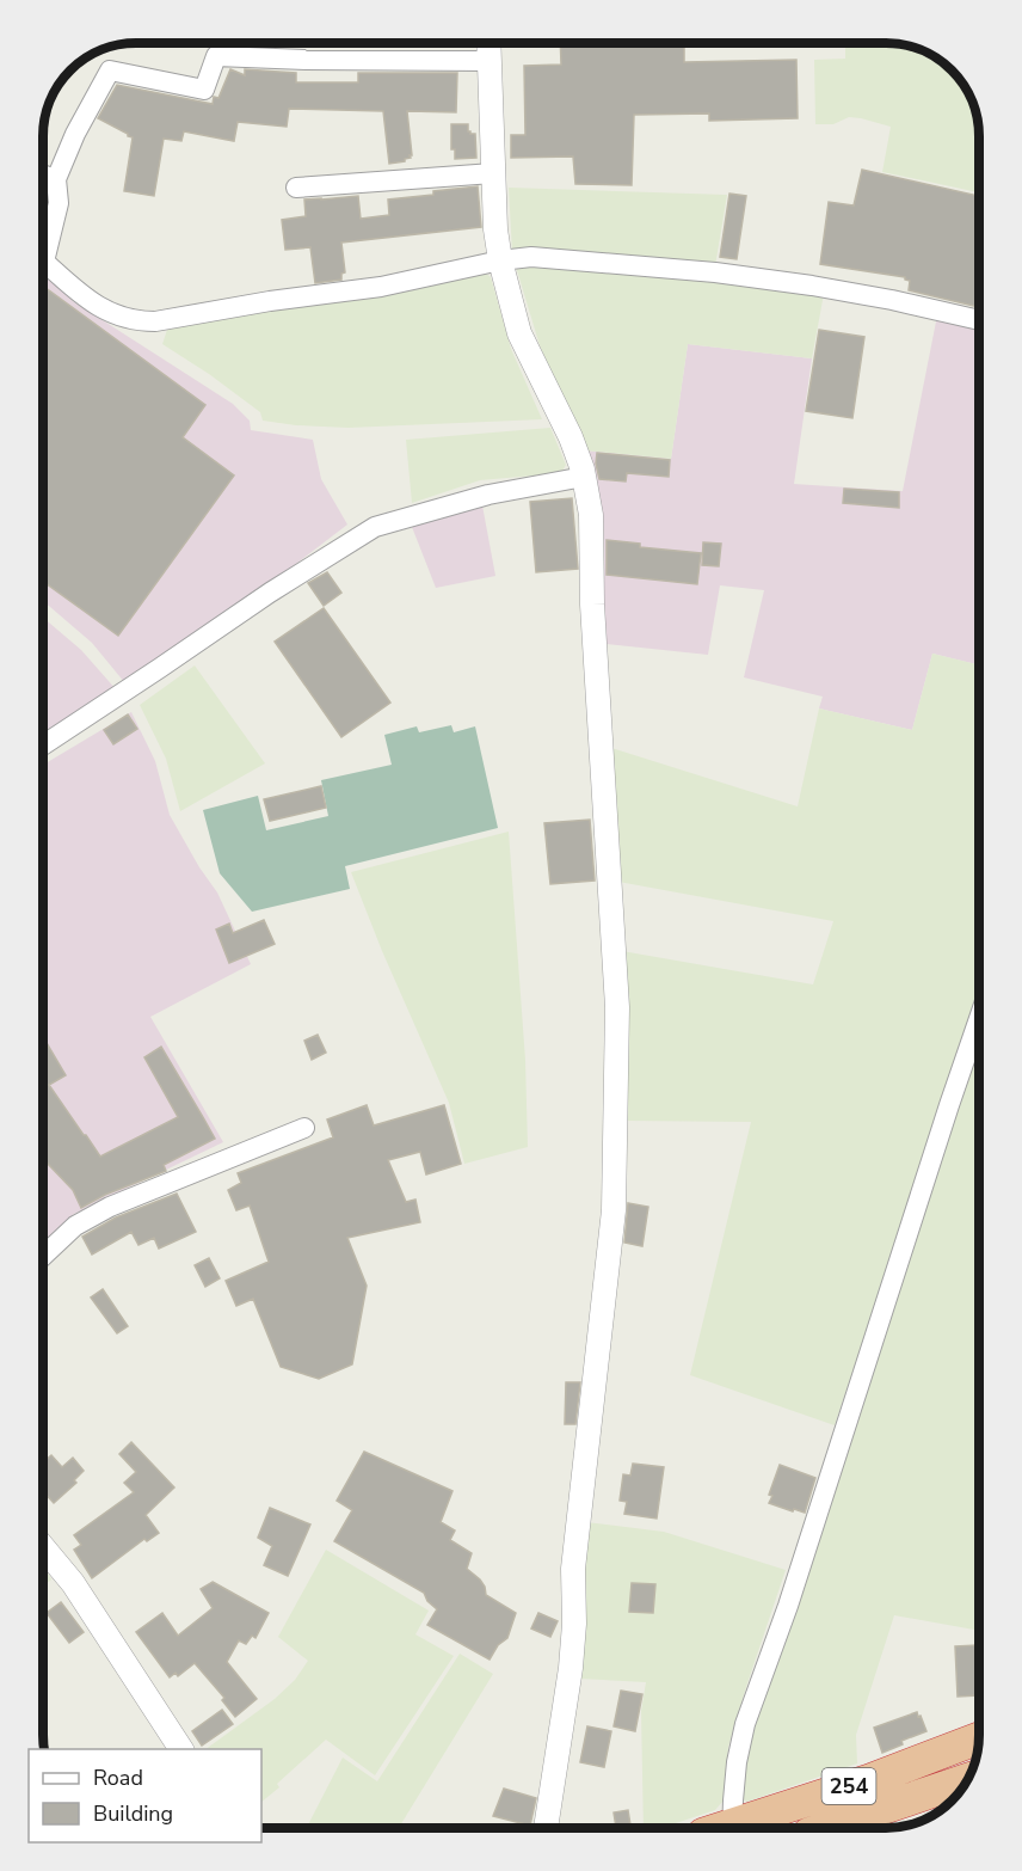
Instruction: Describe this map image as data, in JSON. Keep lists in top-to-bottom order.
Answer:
{
  "streets": {
    "highway": ["254"]
  },
  "legend": ["Road", "Building"]
}
